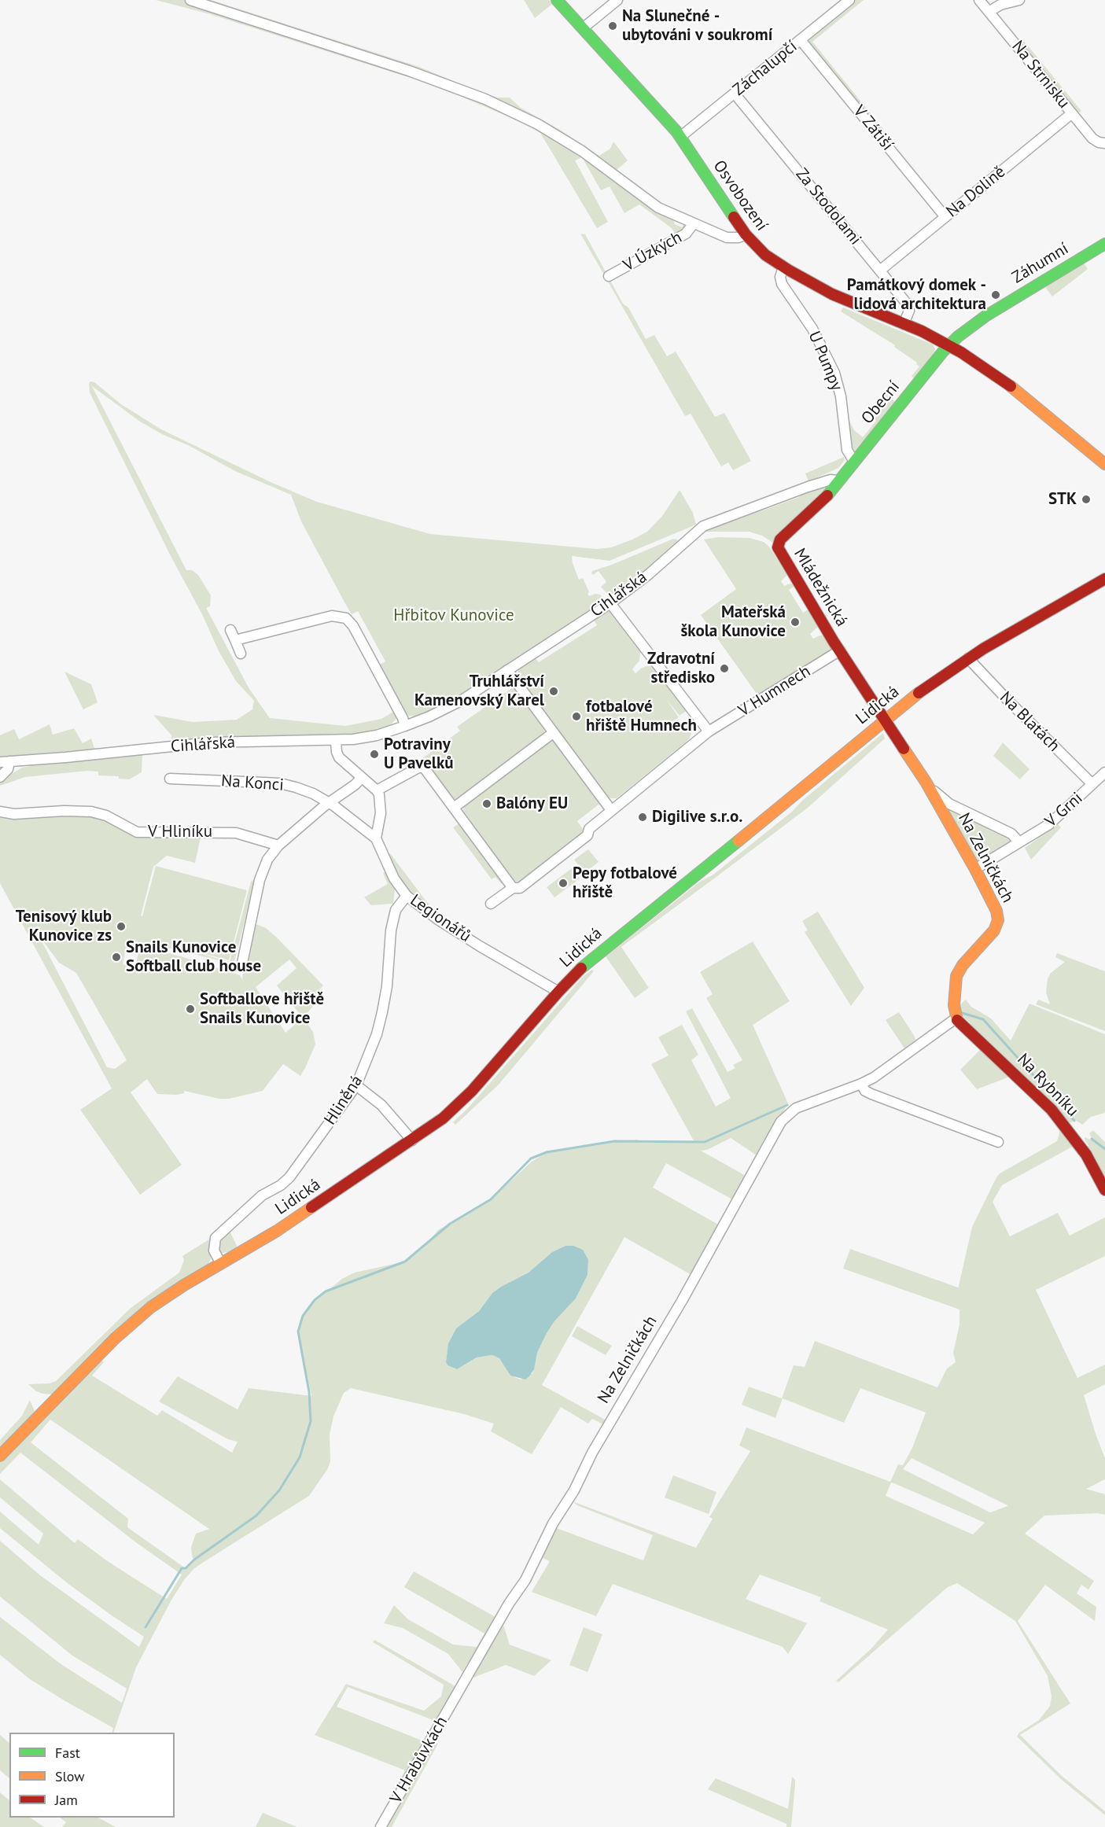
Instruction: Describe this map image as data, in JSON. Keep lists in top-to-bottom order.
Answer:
{
  "streets": {
    "main road": [
      "Osvobození",
      "Záhumní",
      "Obecní",
      "Mládežnická",
      "Lidická",
      "Na Zelničkách",
      "Na Rybníku"
    ],
    "street": [
      "Záchalupčí",
      "Na Strnisku",
      "V Zátiší",
      "Na Dolině",
      "Za Stodolami",
      "V Úzkých",
      "U Pumpy",
      "Cihlářská",
      "V Humnech",
      "Na Blatách",
      "Na Konci",
      "V Grni",
      "V Hliníku",
      "Legionářů",
      "Hliněná",
      "V Hrabůvkách"
    ]
  },
  "crossings": [
    ["Záchalupčí", "V Zátiší"],
    ["Záchalupčí", "Osvobození"],
    ["Záchalupčí", "Za Stodolami"],
    ["Na Strnisku", "Na Dolině"],
    ["V Zátiší", "Na Dolině"],
    ["Na Dolině", "Za Stodolami"],
    ["Osvobození", "Za Stodolami"],
    ["Osvobození", "Záhumní"],
    ["Osvobození", "U Pumpy"],
    ["Osvobození", "Obecní"],
    ["Záhumní", "Obecní"],
    ["U Pumpy", "Obecní"],
    ["Obecní", "Mládežnická"],
    ["Obecní", "Cihlářská"],
    ["Mládežnická", "Cihlářská"],
    ["Mládežnická", "V Humnech"],
    ["Mládežnická", "Lidická"],
    ["Mládežnická", "Na Zelničkách"],
    ["Lidická", "Na Blatách"],
    ["Lidická", "Na Zelničkách"],
    ["Lidická", "Legionářů"],
    ["Lidická", "Hliněná"],
    ["Na Blatách", "V Grni"],
    ["Na Konci", "Legionářů"],
    ["V Grni", "Na Zelničkách"],
    ["Na Zelničkách", "Na Rybníku"],
    ["Na Zelničkách", "V Hrabůvkách"],
    ["Legionářů", "Hliněná"]
  ],
  "parks": ["Hřbitov Kunovice"],
  "places": [
    "Na Slunečné - ubytováni v soukromí",
    "Památkový domek - lidová architektura",
    "STK",
    "Mateřská škola Kunovice",
    "Zdravotní středisko",
    "Truhlářství Kamenovský Karel",
    "fotbalové hřiště Humnech",
    "Potraviny U Pavelků",
    "Balóny EU",
    "Digilive s.r.o.",
    "Pepy fotbalové hřiště",
    "Tenisový klub Kunovice zs",
    "Snails Kunovice Softball club house",
    "Softballove hřiště Snails Kunovice"
  ],
  "legend": ["Fast", "Slow", "Jam"]
}
